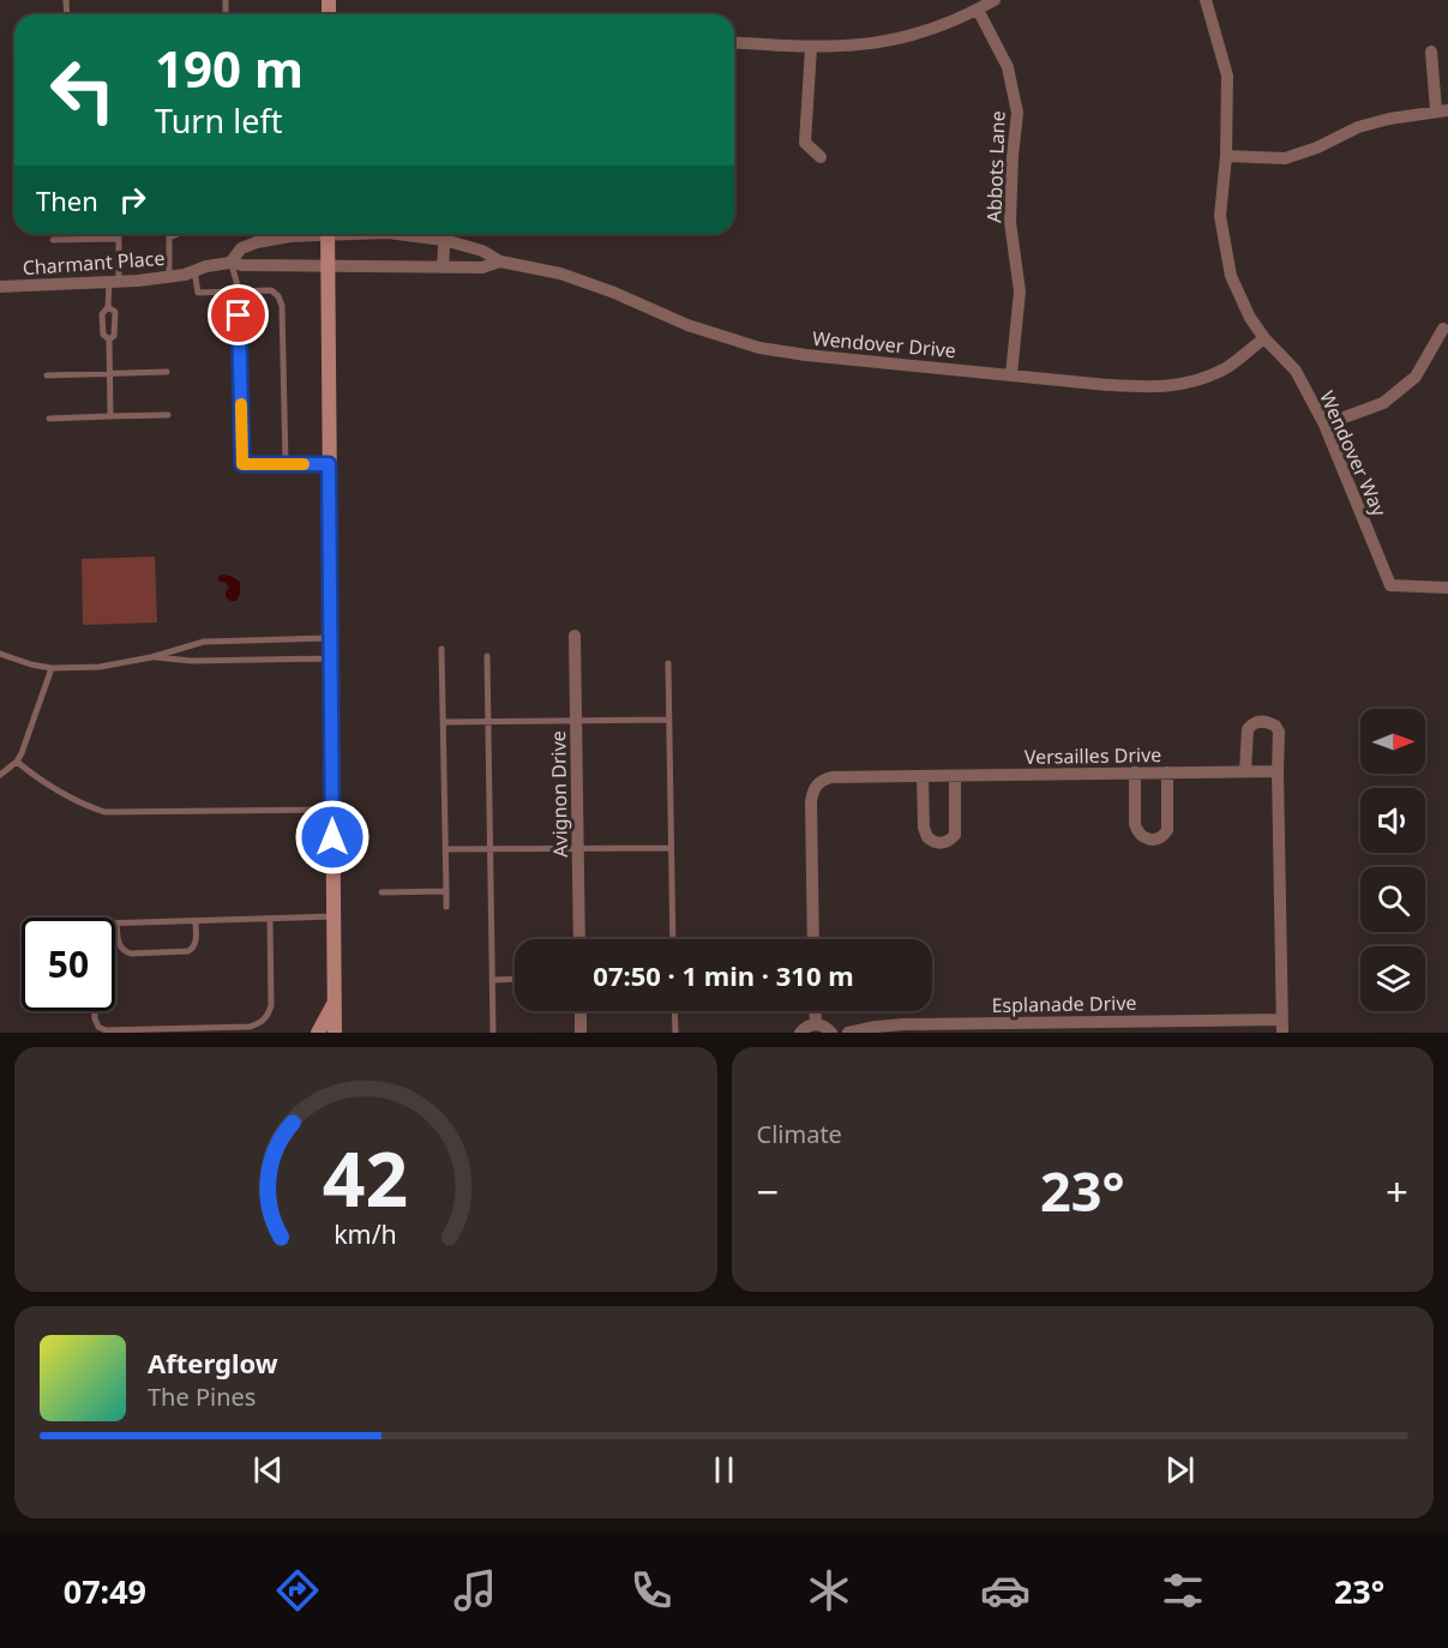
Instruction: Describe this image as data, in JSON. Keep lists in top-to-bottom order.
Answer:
{
  "streets": {
    "street": [
      "Abbots Lane",
      "Charmant Place",
      "Wendover Drive",
      "Wendover Way",
      "Versailles Drive",
      "Avignon Drive",
      "Esplanade Drive"
    ]
  },
  "crossings": [
    ["Abbots Lane", "Wendover Drive"],
    ["Charmant Place", "Wendover Drive"],
    ["Wendover Drive", "Wendover Way"]
  ],
  "north": "right",
  "page": {
    "turn": ["190 m", "Turn left"],
    "then": "Then",
    "limit": "50",
    "trip": "07:50 · 1 min · 310 m",
    "tile": "Climate",
    "heat": ["−", "23°", "+"],
    "song": ["Afterglow", "The Pines"],
    "tabs": ["07:49", "23°"],
    "gauge": ["42", "km/h"]
  }
}
